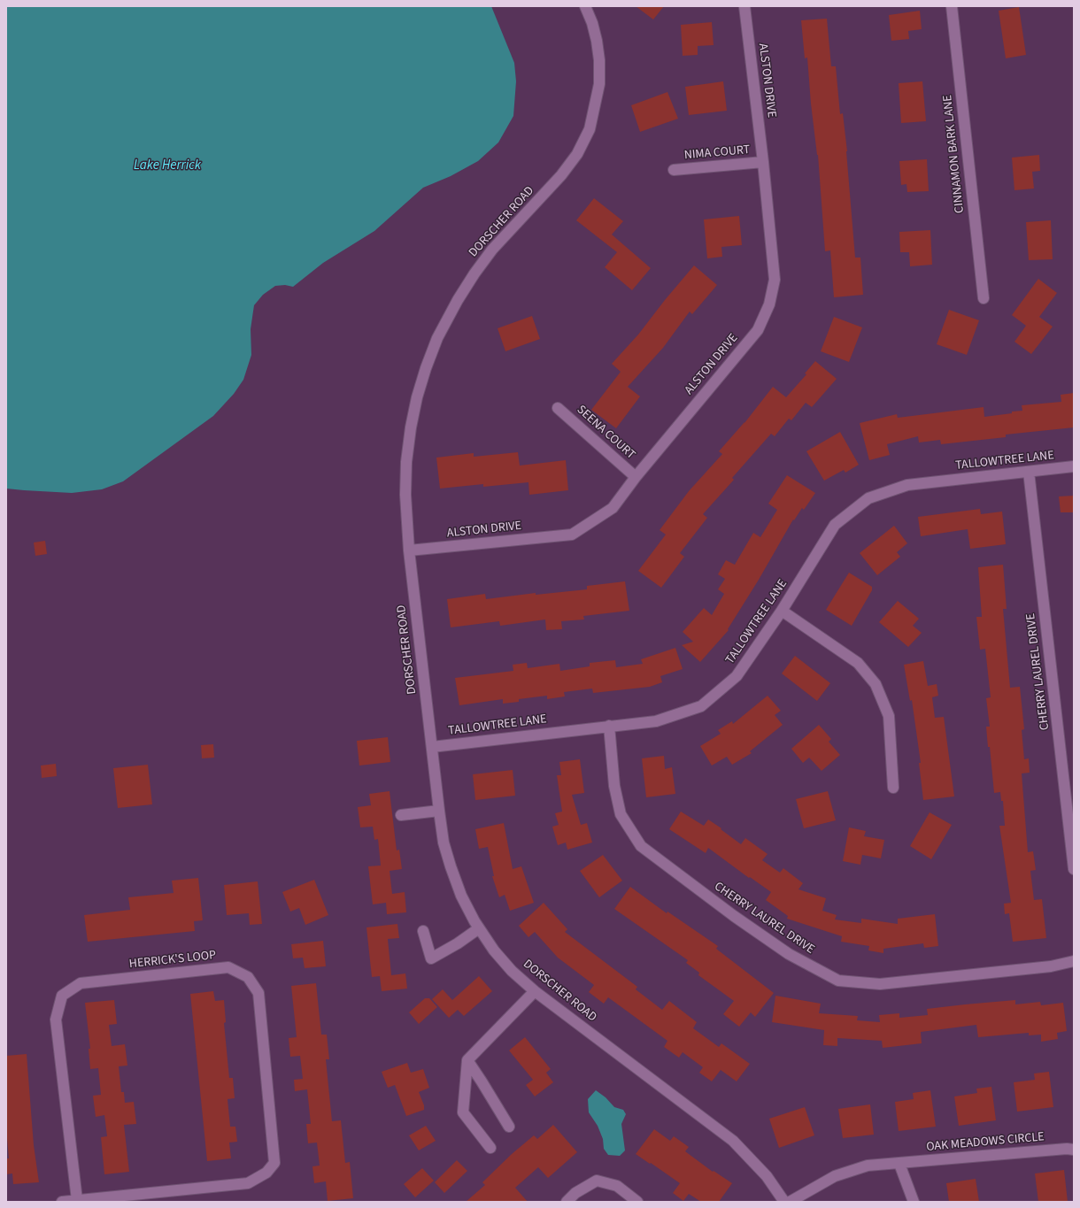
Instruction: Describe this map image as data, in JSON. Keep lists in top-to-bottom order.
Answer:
{
  "streets": {
    "street": [
      "ALSTON DRIVE",
      "NIMA COURT",
      "CINNAMON BARK LANE",
      "DORSCHER ROAD",
      "SEENA COURT",
      "TALLOWTREE LANE",
      "CHERRY LAUREL DRIVE",
      "HERRICK'S LOOP",
      "OAK MEADOWS CIRCLE"
    ]
  },
  "crossings": [
    ["ALSTON DRIVE", "NIMA COURT"],
    ["ALSTON DRIVE", "DORSCHER ROAD"],
    ["ALSTON DRIVE", "SEENA COURT"],
    ["DORSCHER ROAD", "TALLOWTREE LANE"],
    ["TALLOWTREE LANE", "CHERRY LAUREL DRIVE"]
  ],
  "water": ["Lake Herrick"]
}
